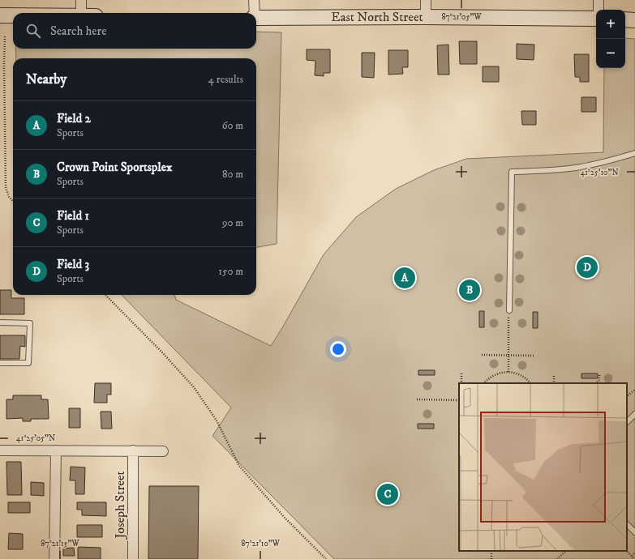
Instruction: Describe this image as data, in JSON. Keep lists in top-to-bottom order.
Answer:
{
  "streets": {
    "street": ["East North Street", "Joseph Street"]
  },
  "page": {
    "map_buttons": ["+", "−"],
    "search": "Search here",
    "heading": ["Nearby", "4 results"],
    "list": [
      {
        "mark": "A",
        "name": "Field 2",
        "note": "Sports",
        "value": "60 m"
      },
      {
        "mark": "B",
        "name": "Crown Point Sportsplex",
        "note": "Sports",
        "value": "80 m"
      },
      {
        "mark": "C",
        "name": "Field 1",
        "note": "Sports",
        "value": "90 m"
      },
      {
        "mark": "D",
        "name": "Field 3",
        "note": "Sports",
        "value": "150 m"
      }
    ],
    "pins": [
      "D",
      "A",
      "B",
      "C"
    ]
  },
  "coordinates": [
    "87°21'05\"W",
    "41°25'10\"N",
    "41°25'05\"N",
    "87°21'15\"W",
    "87°21'10\"W"
  ]
}
